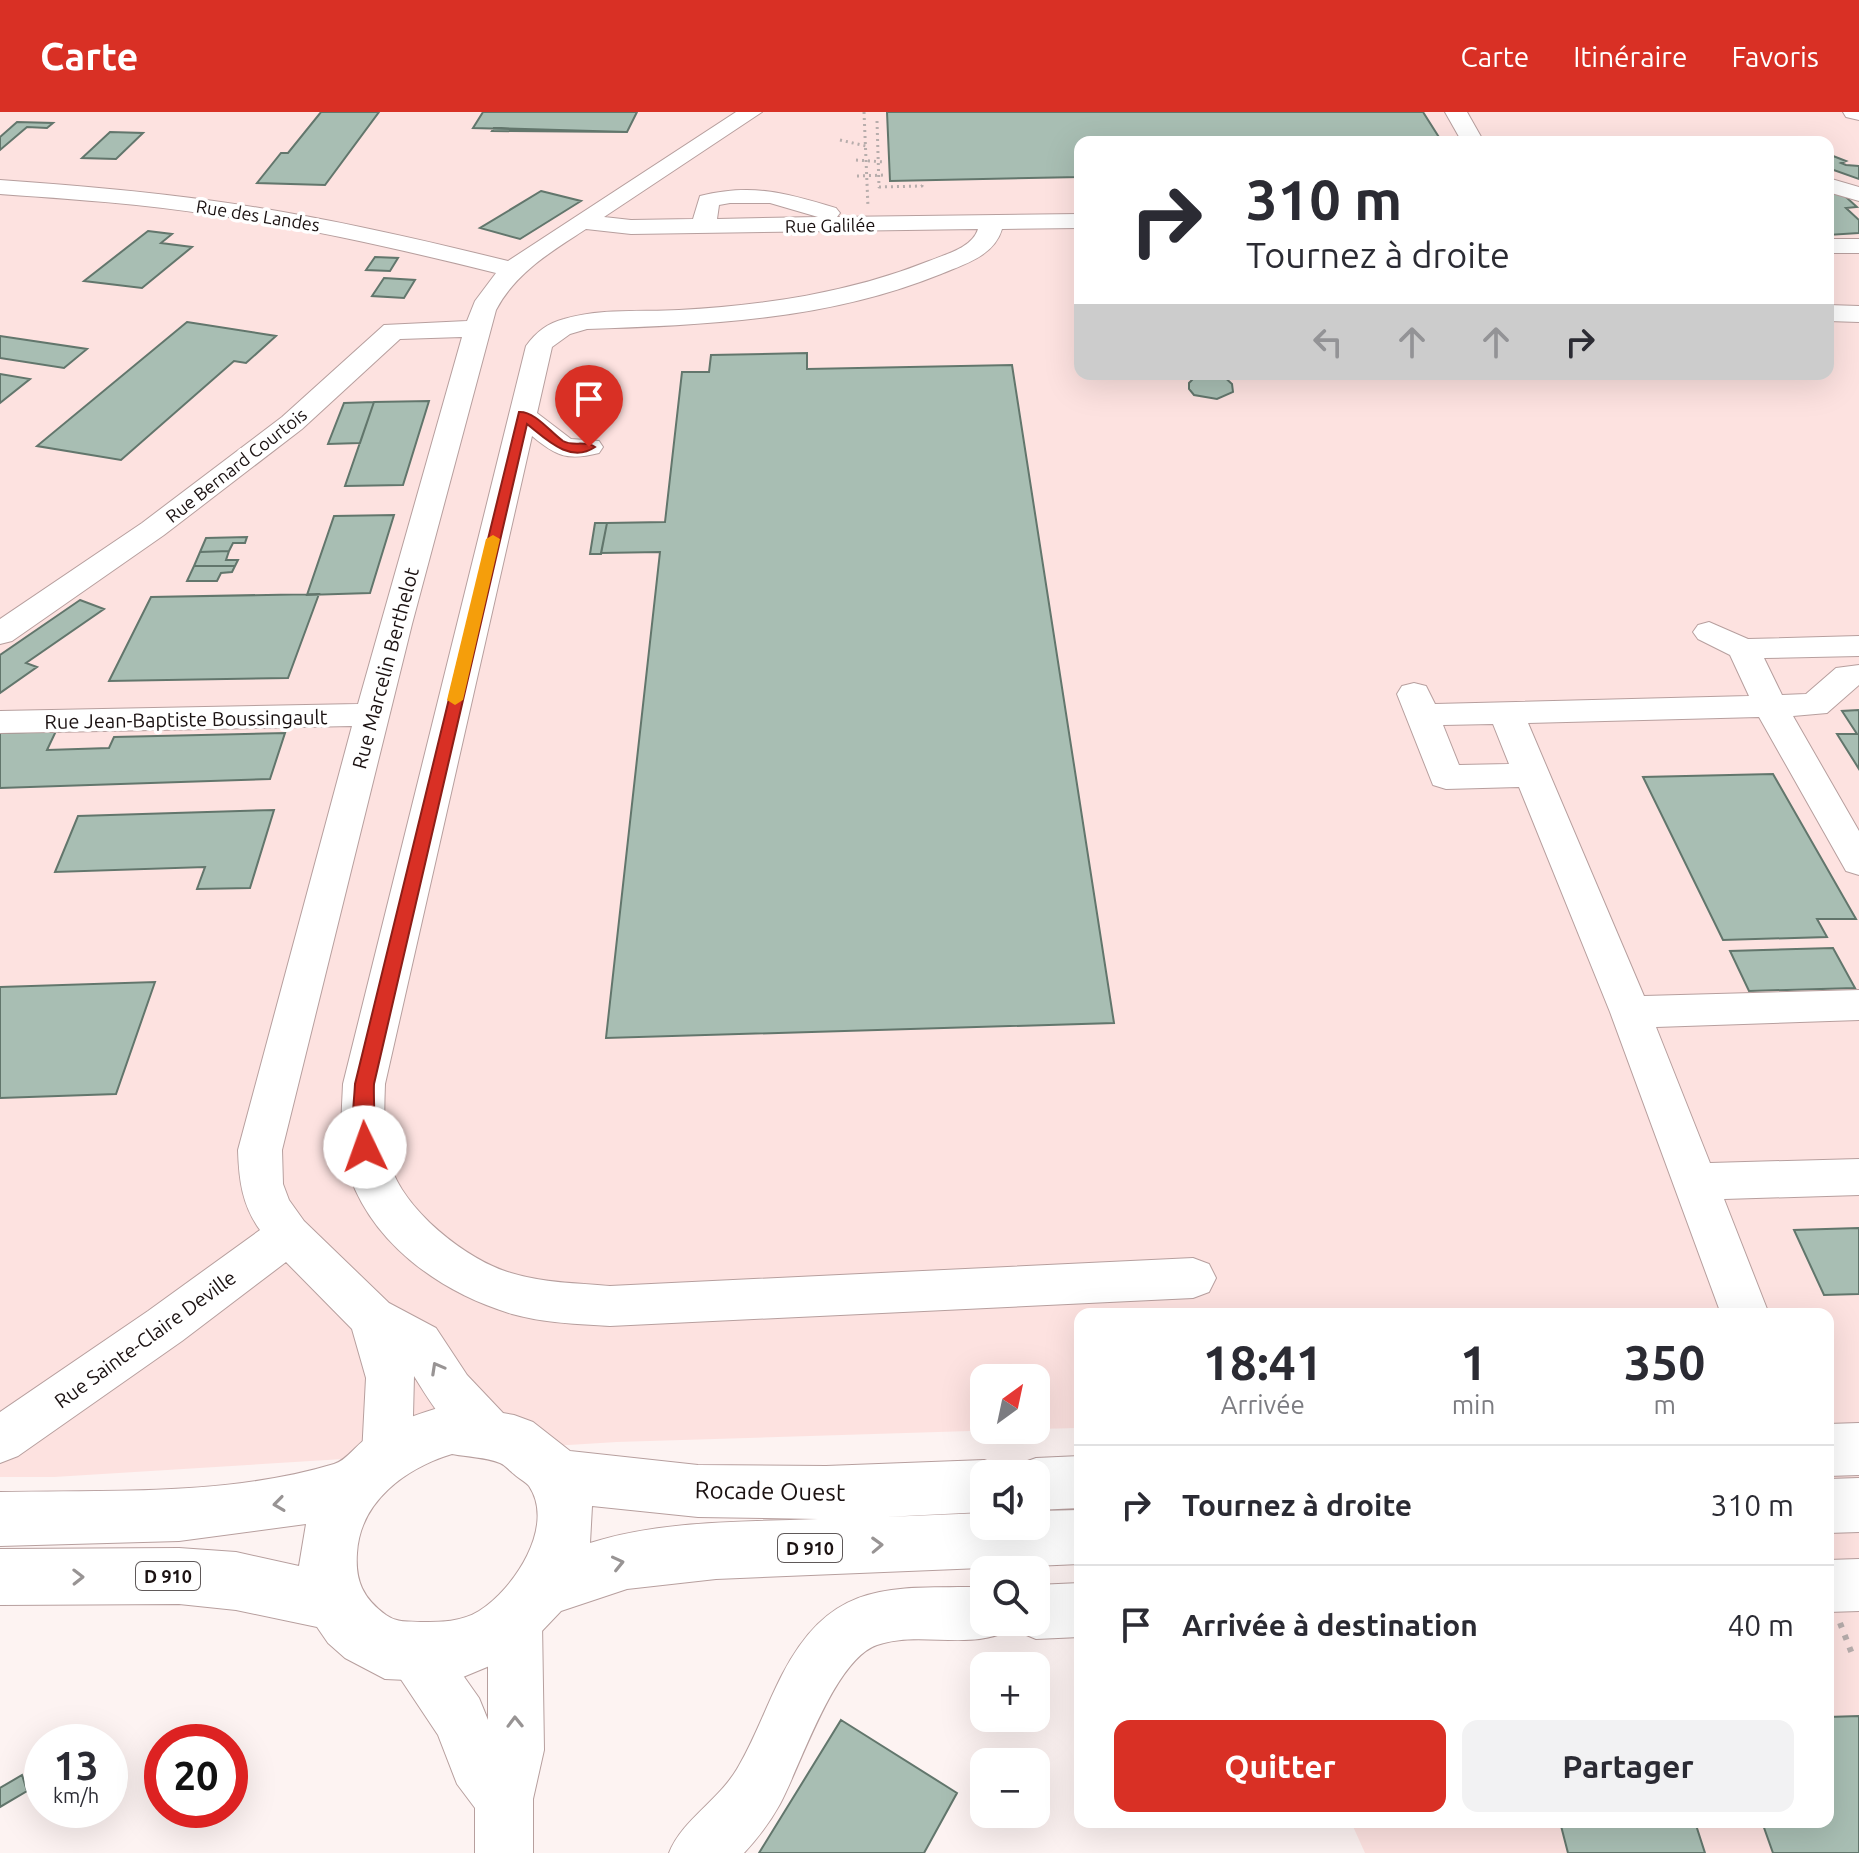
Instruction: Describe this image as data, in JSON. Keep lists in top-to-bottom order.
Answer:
{
  "streets": {
    "main road": ["Rocade Ouest", "D 910"],
    "street": [
      "Rue des Landes",
      "Rue Galilée",
      "Rue Bernard Courtois",
      "Rue Marcelin Berthelot",
      "Rue Jean-Baptiste Boussingault",
      "Rue Sainte-Claire Deville"
    ]
  },
  "crossings": [
    ["Rue des Landes", "Rue Marcelin Berthelot"],
    ["Rue Galilée", "Rue Marcelin Berthelot"],
    ["Rue Bernard Courtois", "Rue Marcelin Berthelot"],
    ["Rue Marcelin Berthelot", "Rue Jean-Baptiste Boussingault"],
    ["Rue Marcelin Berthelot", "Rue Sainte-Claire Deville"],
    ["Rue Marcelin Berthelot", "Rocade Ouest"],
    ["Rue Marcelin Berthelot", "D 910"],
    ["Rocade Ouest", "D 910"]
  ],
  "north": "top right",
  "page": {
    "header": "Carte",
    "nav": ["Carte", "Itinéraire", "Favoris"],
    "turn": ["310 m", "Tournez à droite"],
    "eta": [
      "18:41",
      "Arrivée",
      "1",
      "min",
      "350",
      "m"
    ],
    "map_buttons": ["+", "−"],
    "list": [
      {
        "name": "Tournez à droite",
        "value": "310 m"
      },
      {
        "name": "Arrivée à destination",
        "value": "40 m"
      }
    ],
    "buttons": ["Quitter", "Partager"],
    "speed": "13 km/h",
    "limit": "20"
  }
}
